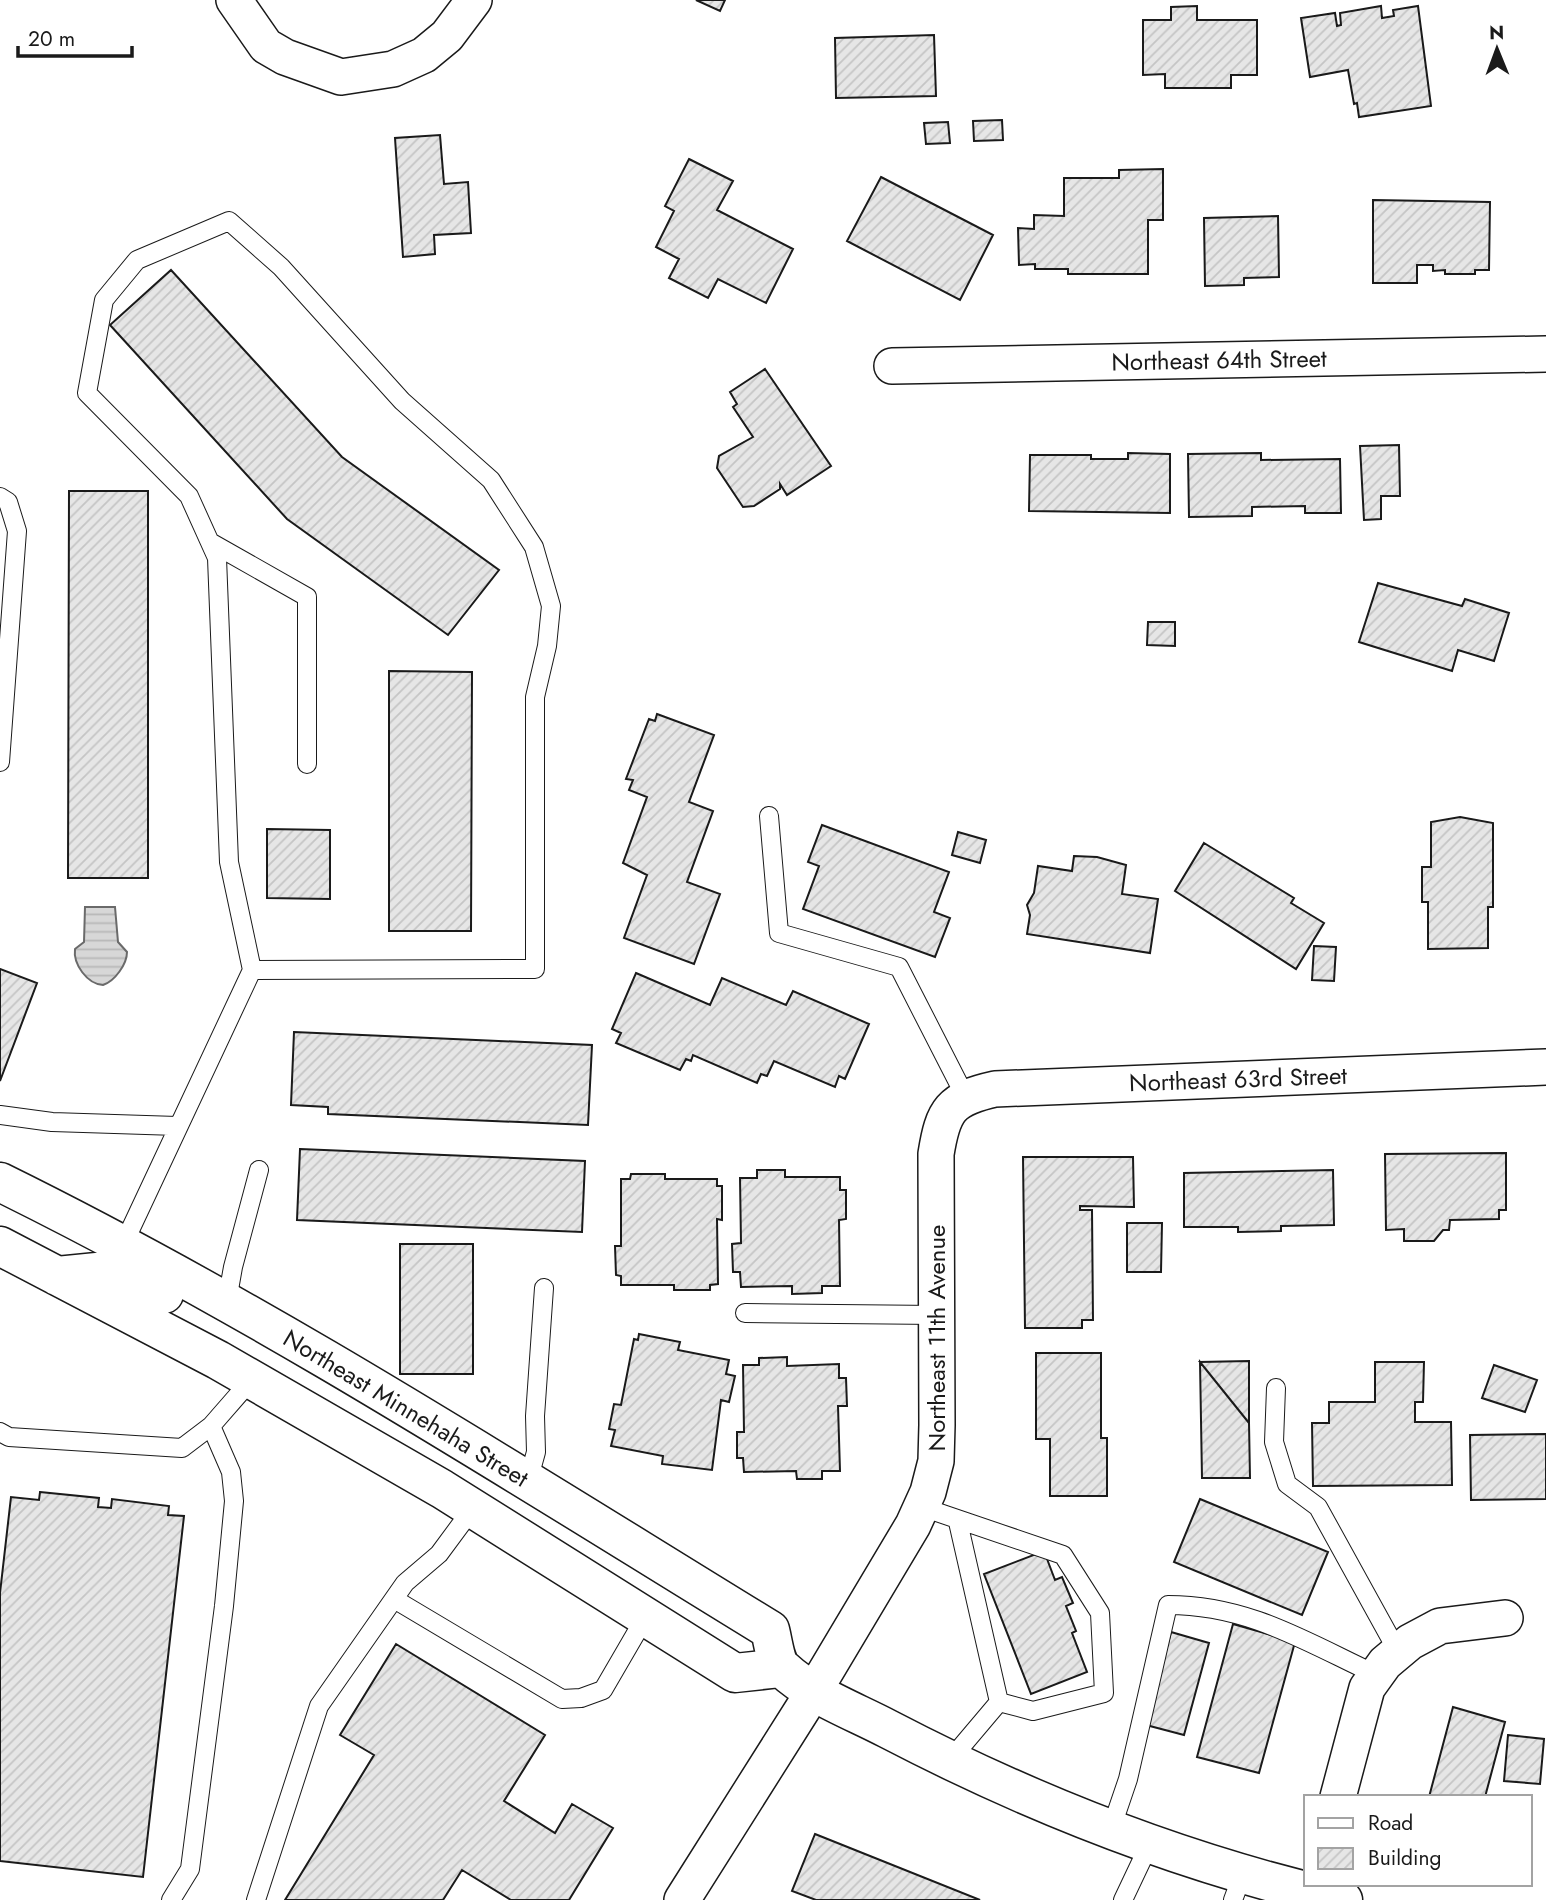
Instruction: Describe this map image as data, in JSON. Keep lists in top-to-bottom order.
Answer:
{
  "streets": {
    "main road": ["Northeast Minnehaha Street"],
    "street": ["Northeast 64th Street", "Northeast 63rd Street", "Northeast 11th Avenue"]
  },
  "crossings": [
    ["Northeast 63rd Street", "Northeast 11th Avenue"]
  ],
  "legend": ["Road", "Building"],
  "scale_bar": "20 m",
  "north": "top"
}
